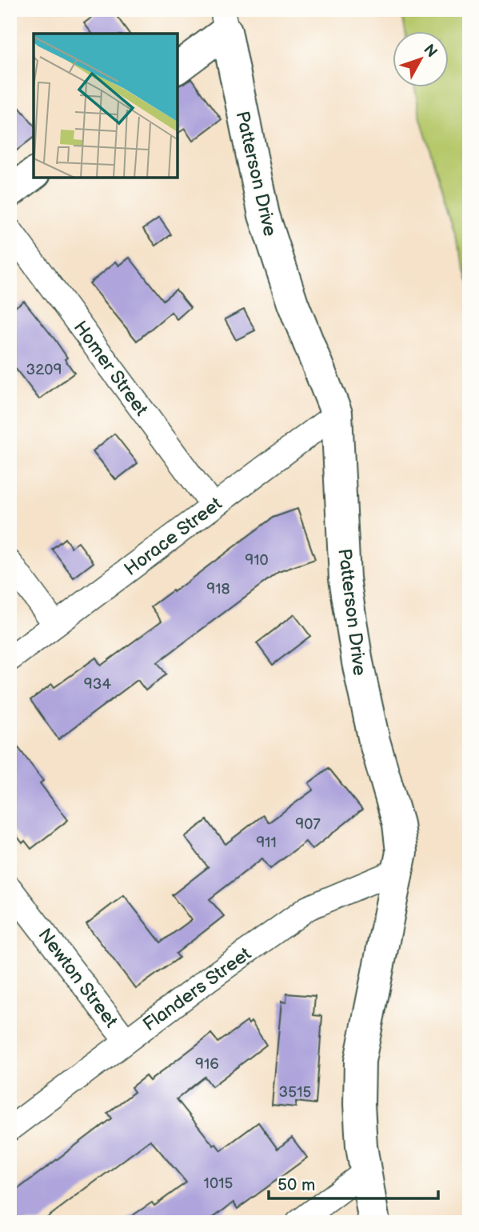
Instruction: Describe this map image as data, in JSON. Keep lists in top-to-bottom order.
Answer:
{
  "streets": {
    "street": [
      "Patterson Drive",
      "Homer Street",
      "Horace Street",
      "Newton Street",
      "Flanders Street"
    ]
  },
  "crossings": [
    ["Patterson Drive", "Horace Street"],
    ["Patterson Drive", "Flanders Street"],
    ["Homer Street", "Horace Street"],
    ["Newton Street", "Flanders Street"]
  ],
  "house_numbers": [
    "3209",
    "910",
    "918",
    "934",
    "907",
    "911",
    "916",
    "3515",
    "1015"
  ],
  "scale_bar": "50 m",
  "north": "top right"
}
